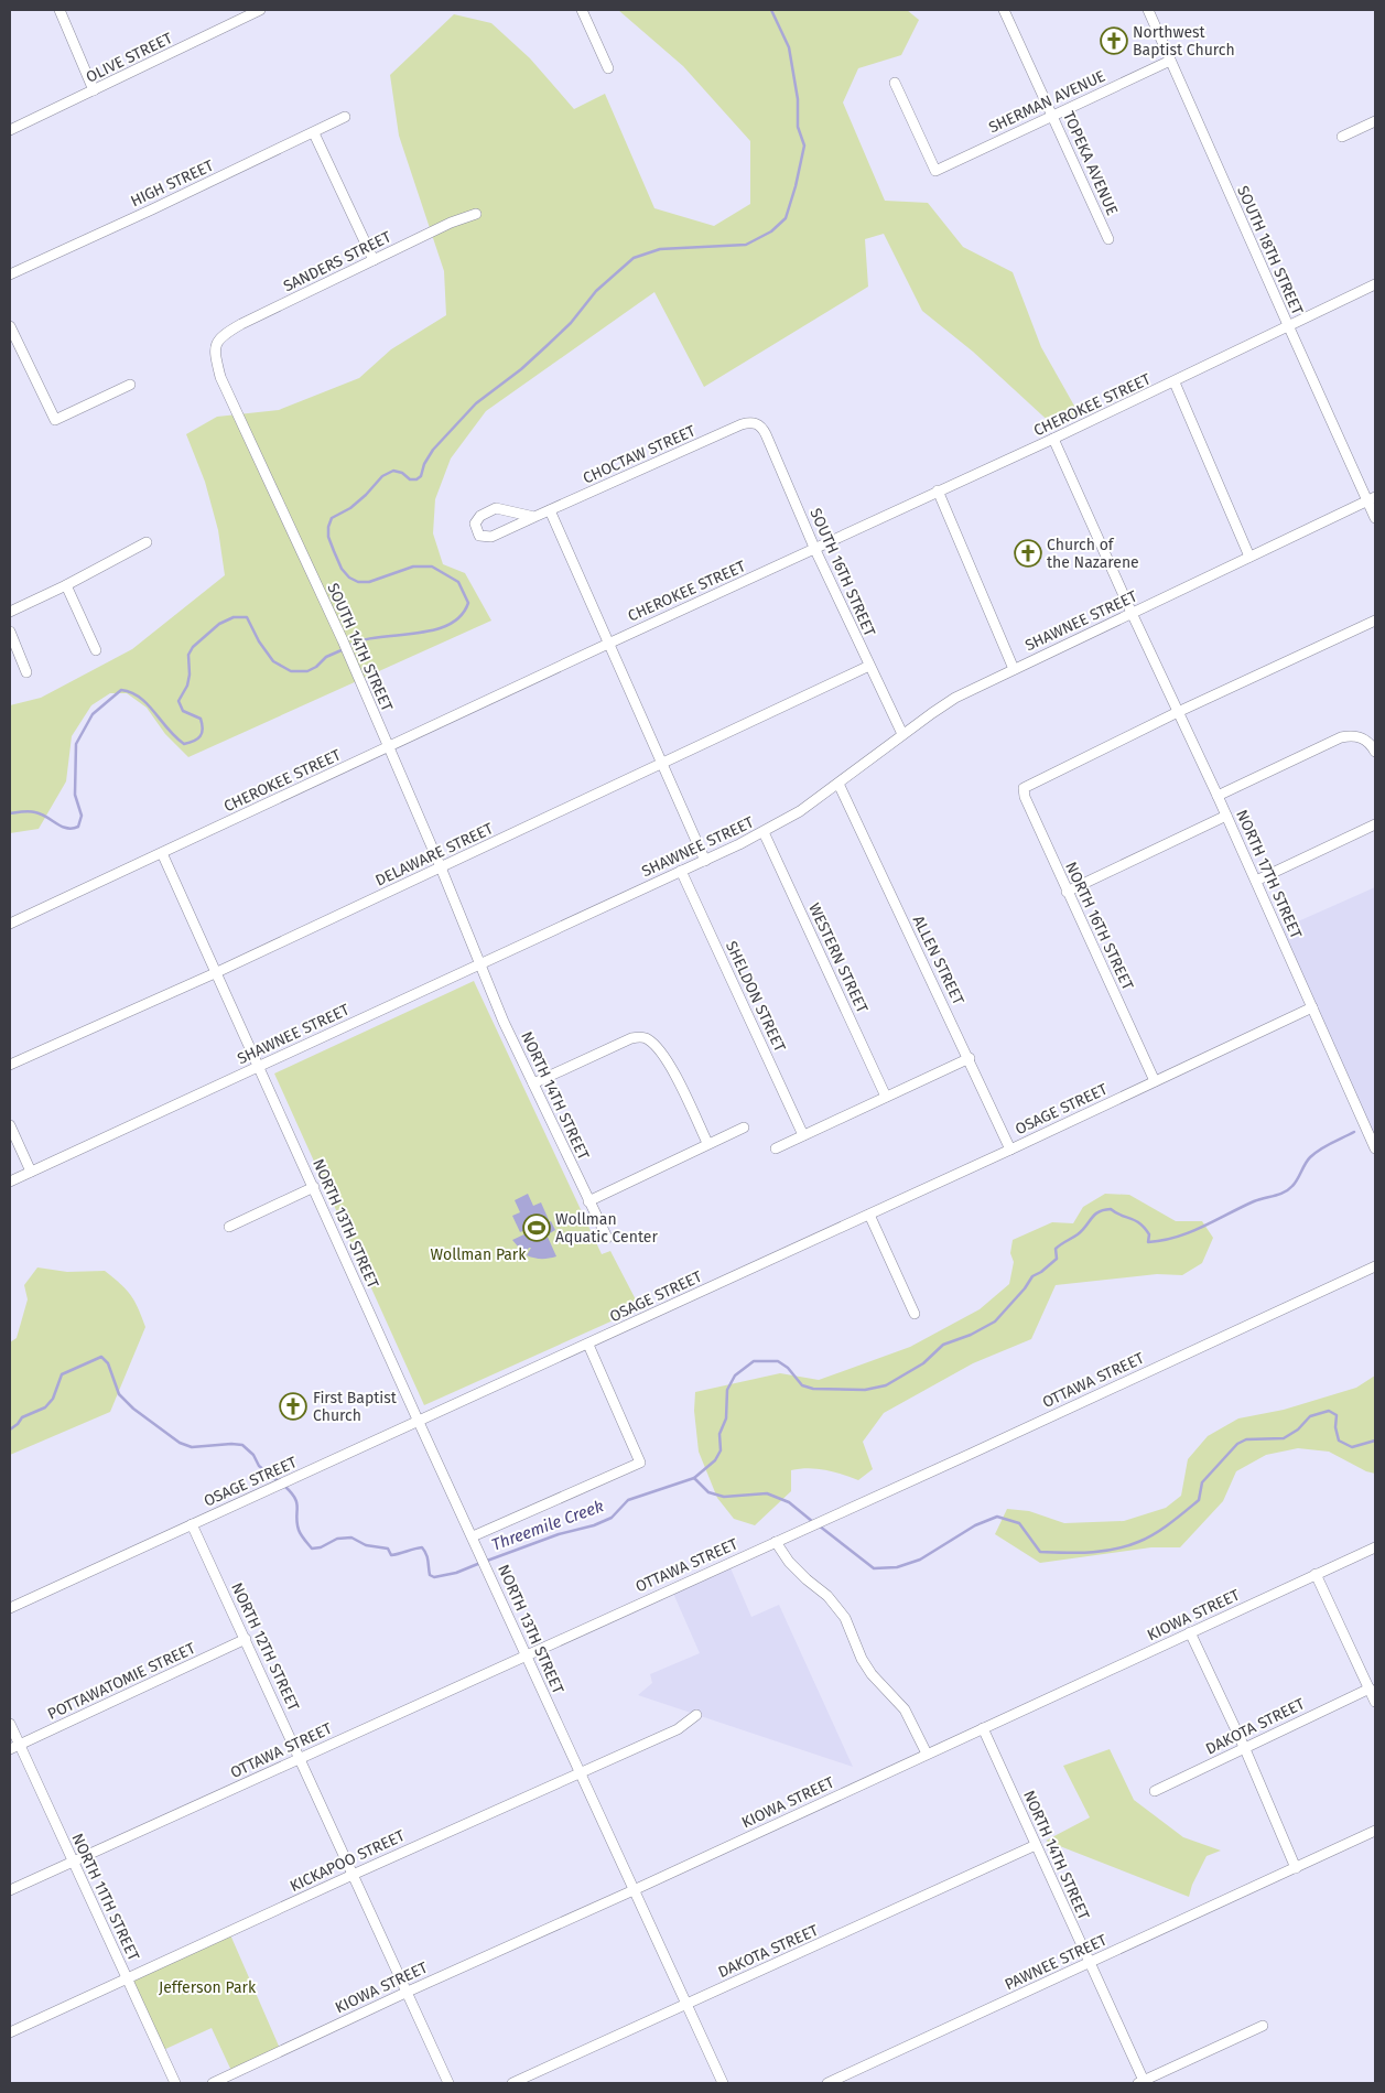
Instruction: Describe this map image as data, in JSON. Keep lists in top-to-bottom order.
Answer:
{
  "streets": {
    "street": [
      "OLIVE STREET",
      "SHERMAN AVENUE",
      "TOPEKA AVENUE",
      "HIGH STREET",
      "SOUTH 18TH STREET",
      "SANDERS STREET",
      "CHEROKEE STREET",
      "CHOCTAW STREET",
      "SOUTH 16TH STREET",
      "SHAWNEE STREET",
      "SOUTH 14TH STREET",
      "DELAWARE STREET",
      "NORTH 17TH STREET",
      "NORTH 16TH STREET",
      "WESTERN STREET",
      "ALLEN STREET",
      "SHELDON STREET",
      "NORTH 14TH STREET",
      "OSAGE STREET",
      "NORTH 13TH STREET",
      "OTTAWA STREET",
      "KIOWA STREET",
      "NORTH 12TH STREET",
      "POTTAWATOMIE STREET",
      "DAKOTA STREET",
      "KICKAPOO STREET",
      "NORTH 11TH STREET",
      "PAWNEE STREET"
    ]
  },
  "crossings": [
    ["SHERMAN AVENUE", "TOPEKA AVENUE"],
    ["SHERMAN AVENUE", "SOUTH 18TH STREET"],
    ["SOUTH 18TH STREET", "CHEROKEE STREET"],
    ["SOUTH 18TH STREET", "SHAWNEE STREET"],
    ["SANDERS STREET", "SOUTH 14TH STREET"],
    ["CHEROKEE STREET", "SOUTH 16TH STREET"],
    ["CHEROKEE STREET", "SOUTH 14TH STREET"],
    ["CHEROKEE STREET", "NORTH 17TH STREET"],
    ["CHEROKEE STREET", "NORTH 13TH STREET"],
    ["CHOCTAW STREET", "SOUTH 16TH STREET"],
    ["SOUTH 16TH STREET", "SHAWNEE STREET"],
    ["SOUTH 16TH STREET", "DELAWARE STREET"],
    ["SHAWNEE STREET", "SOUTH 14TH STREET"],
    ["SHAWNEE STREET", "NORTH 17TH STREET"],
    ["SHAWNEE STREET", "WESTERN STREET"],
    ["SHAWNEE STREET", "ALLEN STREET"],
    ["SHAWNEE STREET", "SHELDON STREET"],
    ["SHAWNEE STREET", "NORTH 14TH STREET"],
    ["SHAWNEE STREET", "NORTH 13TH STREET"],
    ["SOUTH 14TH STREET", "DELAWARE STREET"],
    ["SOUTH 14TH STREET", "NORTH 14TH STREET"],
    ["DELAWARE STREET", "NORTH 13TH STREET"],
    ["NORTH 17TH STREET", "NORTH 16TH STREET"],
    ["NORTH 17TH STREET", "OSAGE STREET"],
    ["NORTH 16TH STREET", "OSAGE STREET"],
    ["ALLEN STREET", "OSAGE STREET"],
    ["NORTH 14TH STREET", "KIOWA STREET"],
    ["NORTH 14TH STREET", "DAKOTA STREET"],
    ["NORTH 14TH STREET", "PAWNEE STREET"],
    ["OSAGE STREET", "NORTH 13TH STREET"],
    ["OSAGE STREET", "NORTH 12TH STREET"],
    ["NORTH 13TH STREET", "OTTAWA STREET"],
    ["NORTH 13TH STREET", "KIOWA STREET"],
    ["NORTH 13TH STREET", "DAKOTA STREET"],
    ["NORTH 13TH STREET", "KICKAPOO STREET"],
    ["OTTAWA STREET", "NORTH 12TH STREET"],
    ["OTTAWA STREET", "NORTH 11TH STREET"],
    ["KIOWA STREET", "NORTH 12TH STREET"],
    ["NORTH 12TH STREET", "POTTAWATOMIE STREET"],
    ["NORTH 12TH STREET", "KICKAPOO STREET"],
    ["POTTAWATOMIE STREET", "NORTH 11TH STREET"],
    ["KICKAPOO STREET", "NORTH 11TH STREET"]
  ],
  "water": ["Threemile Creek"],
  "parks": ["Wollman Park", "Jefferson Park"],
  "places": {
    "church": ["Northwest Baptist Church", "Church of the Nazarene", "First Baptist Church"],
    "sports": ["Wollman Aquatic Center"]
  }
}
